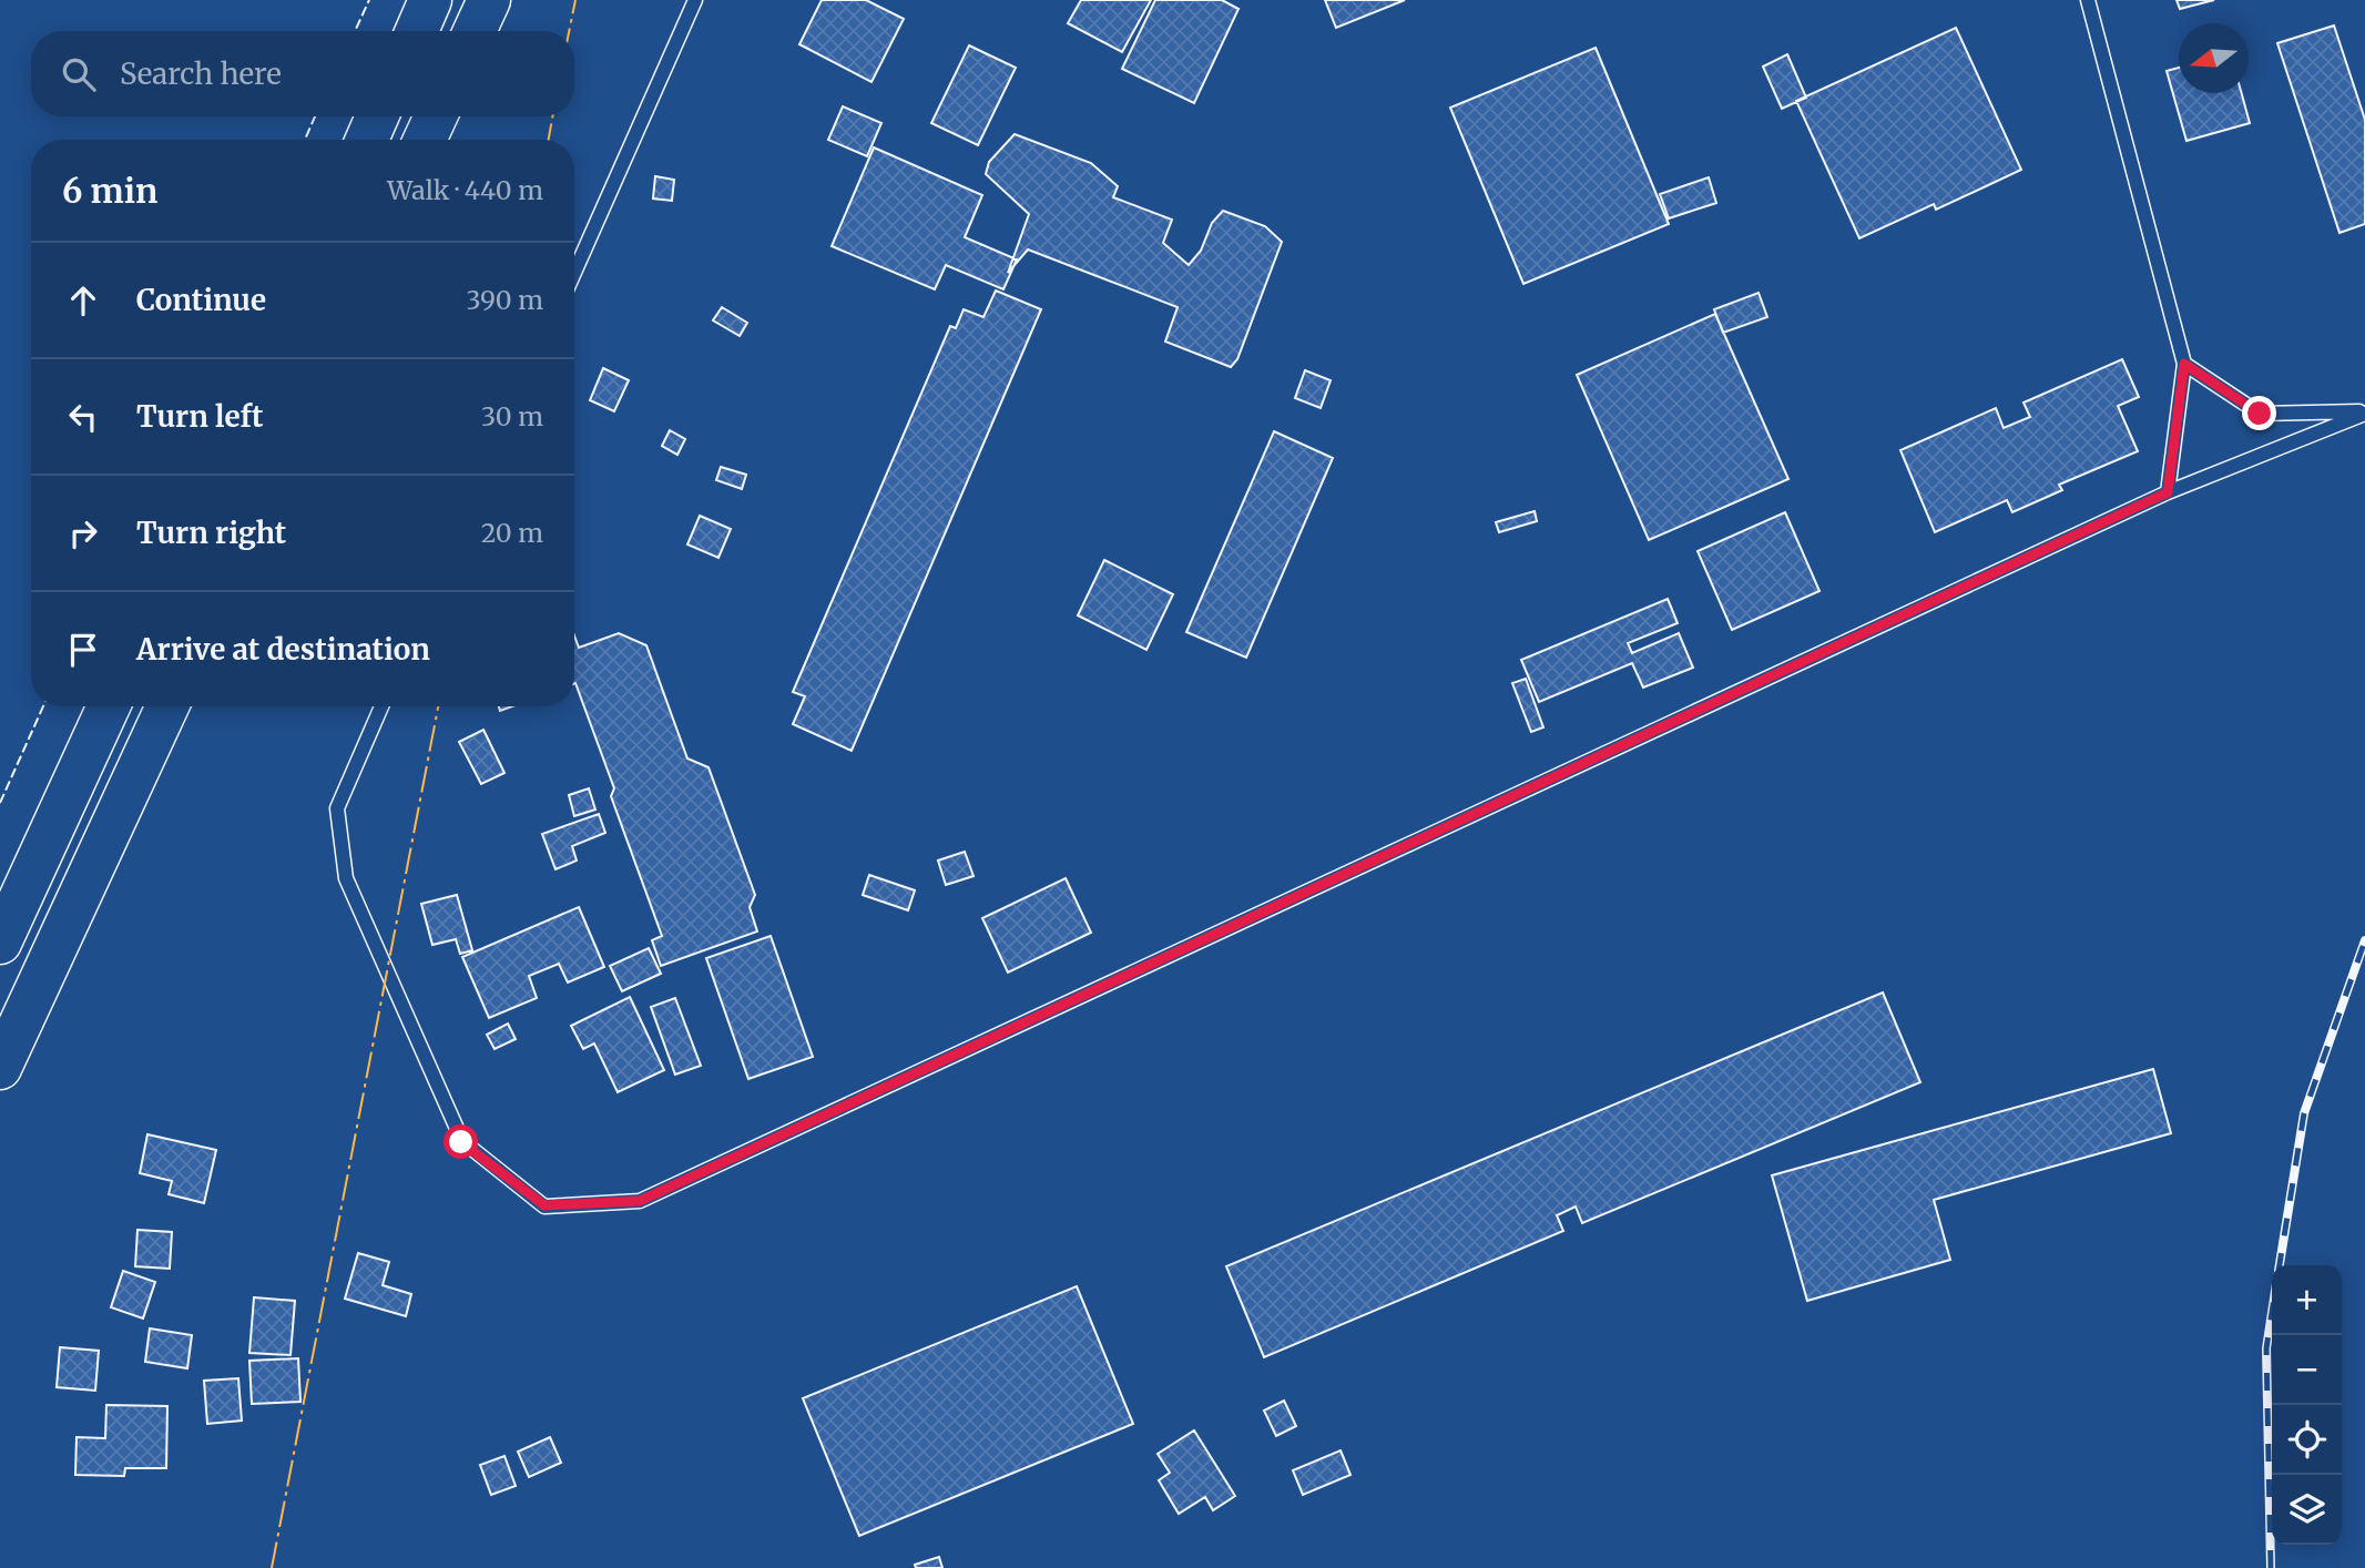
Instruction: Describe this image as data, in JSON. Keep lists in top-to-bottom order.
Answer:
{
  "north": "left",
  "page": {
    "search": "Search here",
    "heading": ["6 min", "Walk · 440 m"],
    "list": [
      ["Continue", "390 m"],
      ["Turn left", "30 m"],
      ["Turn right", "20 m"],
      "Arrive at destination"
    ],
    "map_buttons": ["+", "−"]
  }
}
